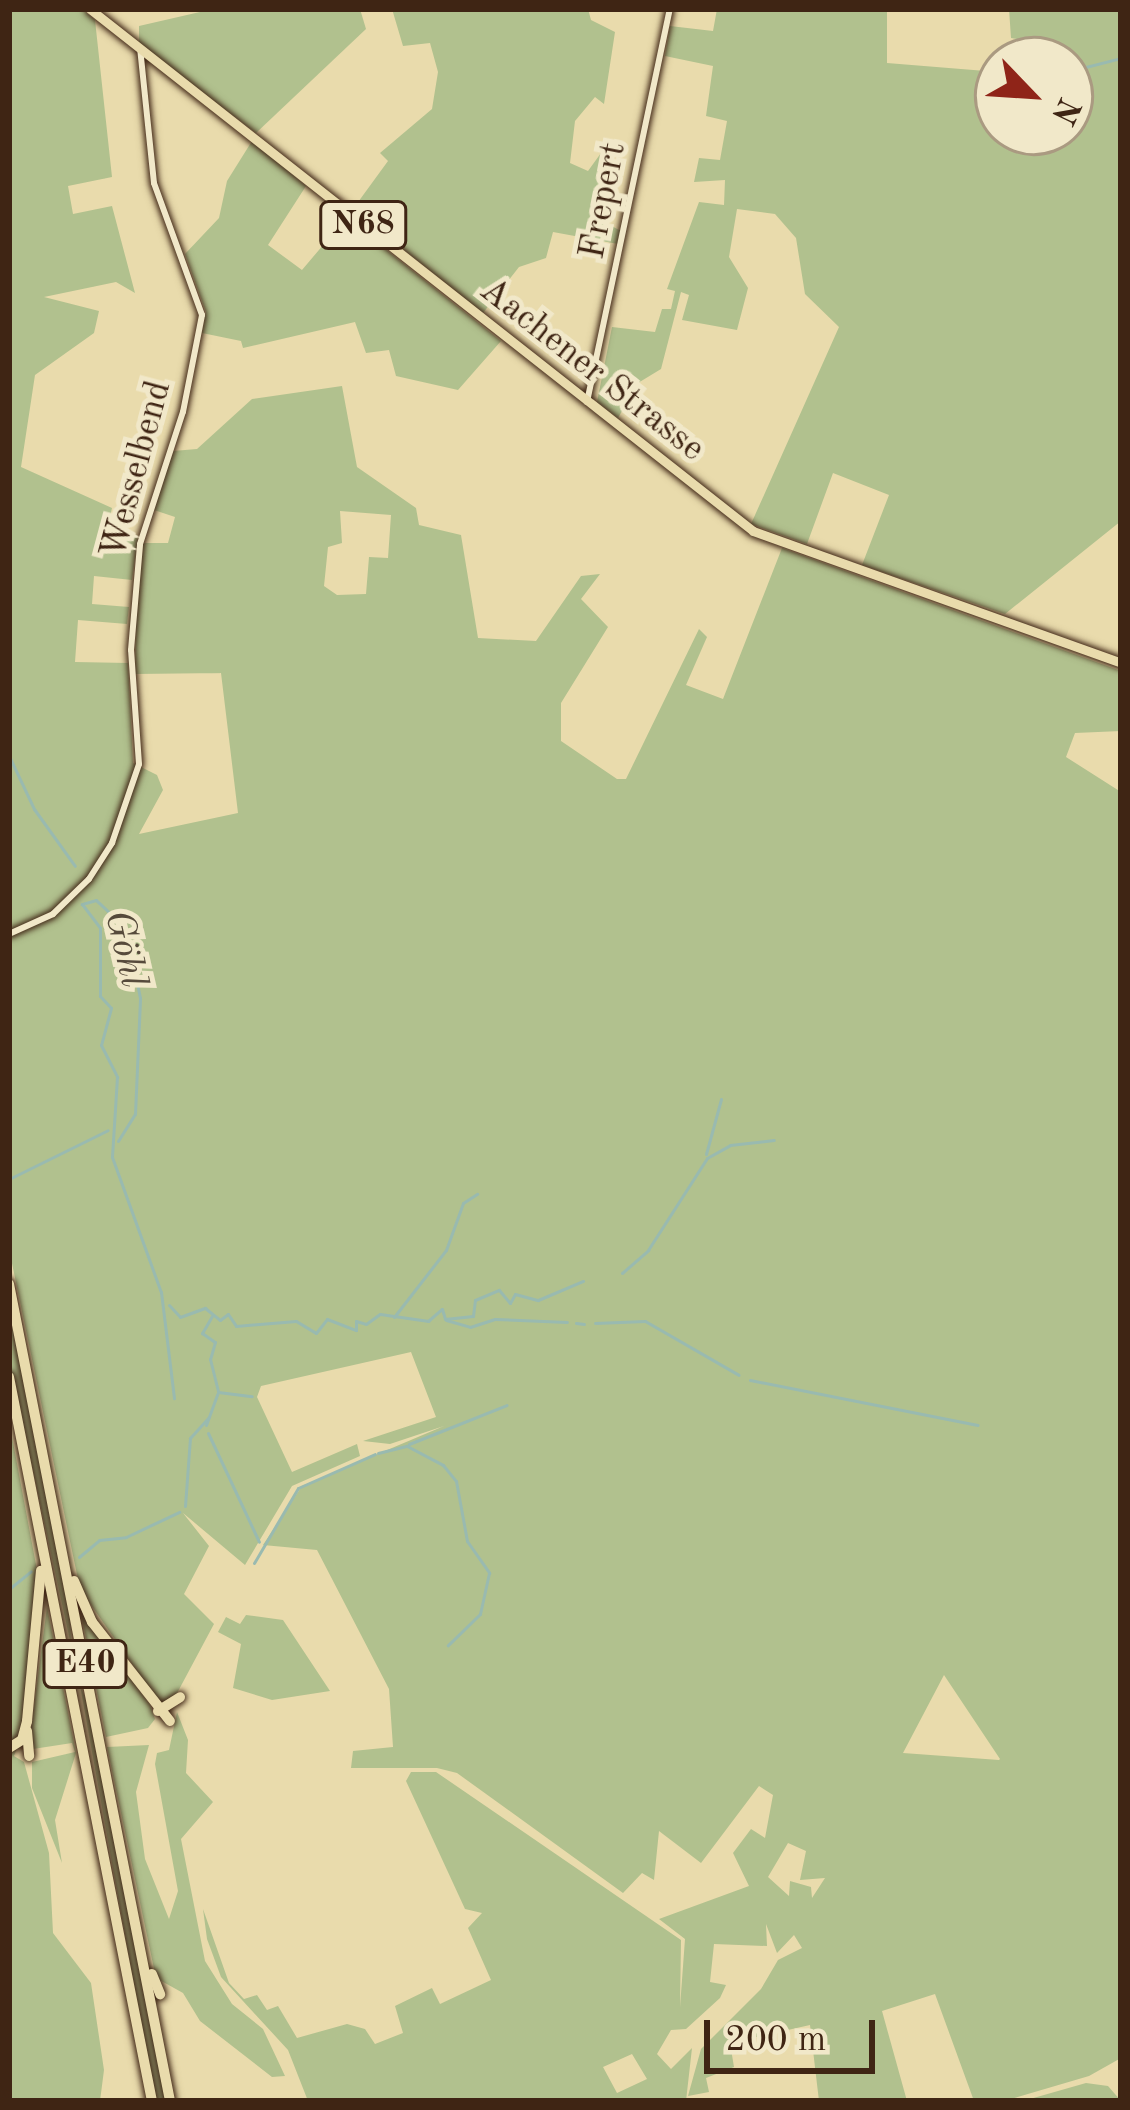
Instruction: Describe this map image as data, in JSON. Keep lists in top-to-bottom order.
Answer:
{
  "streets": {
    "highway": ["E40"],
    "main road": ["N68", "Aachener Strasse"],
    "street": ["Frepert", "Wesselbend"]
  },
  "crossings": [
    ["Frepert", "Aachener Strasse"],
    ["Aachener Strasse", "Wesselbend"]
  ],
  "water": ["Göhl"],
  "scale_bar": "200 m",
  "north": "bottom right"
}
